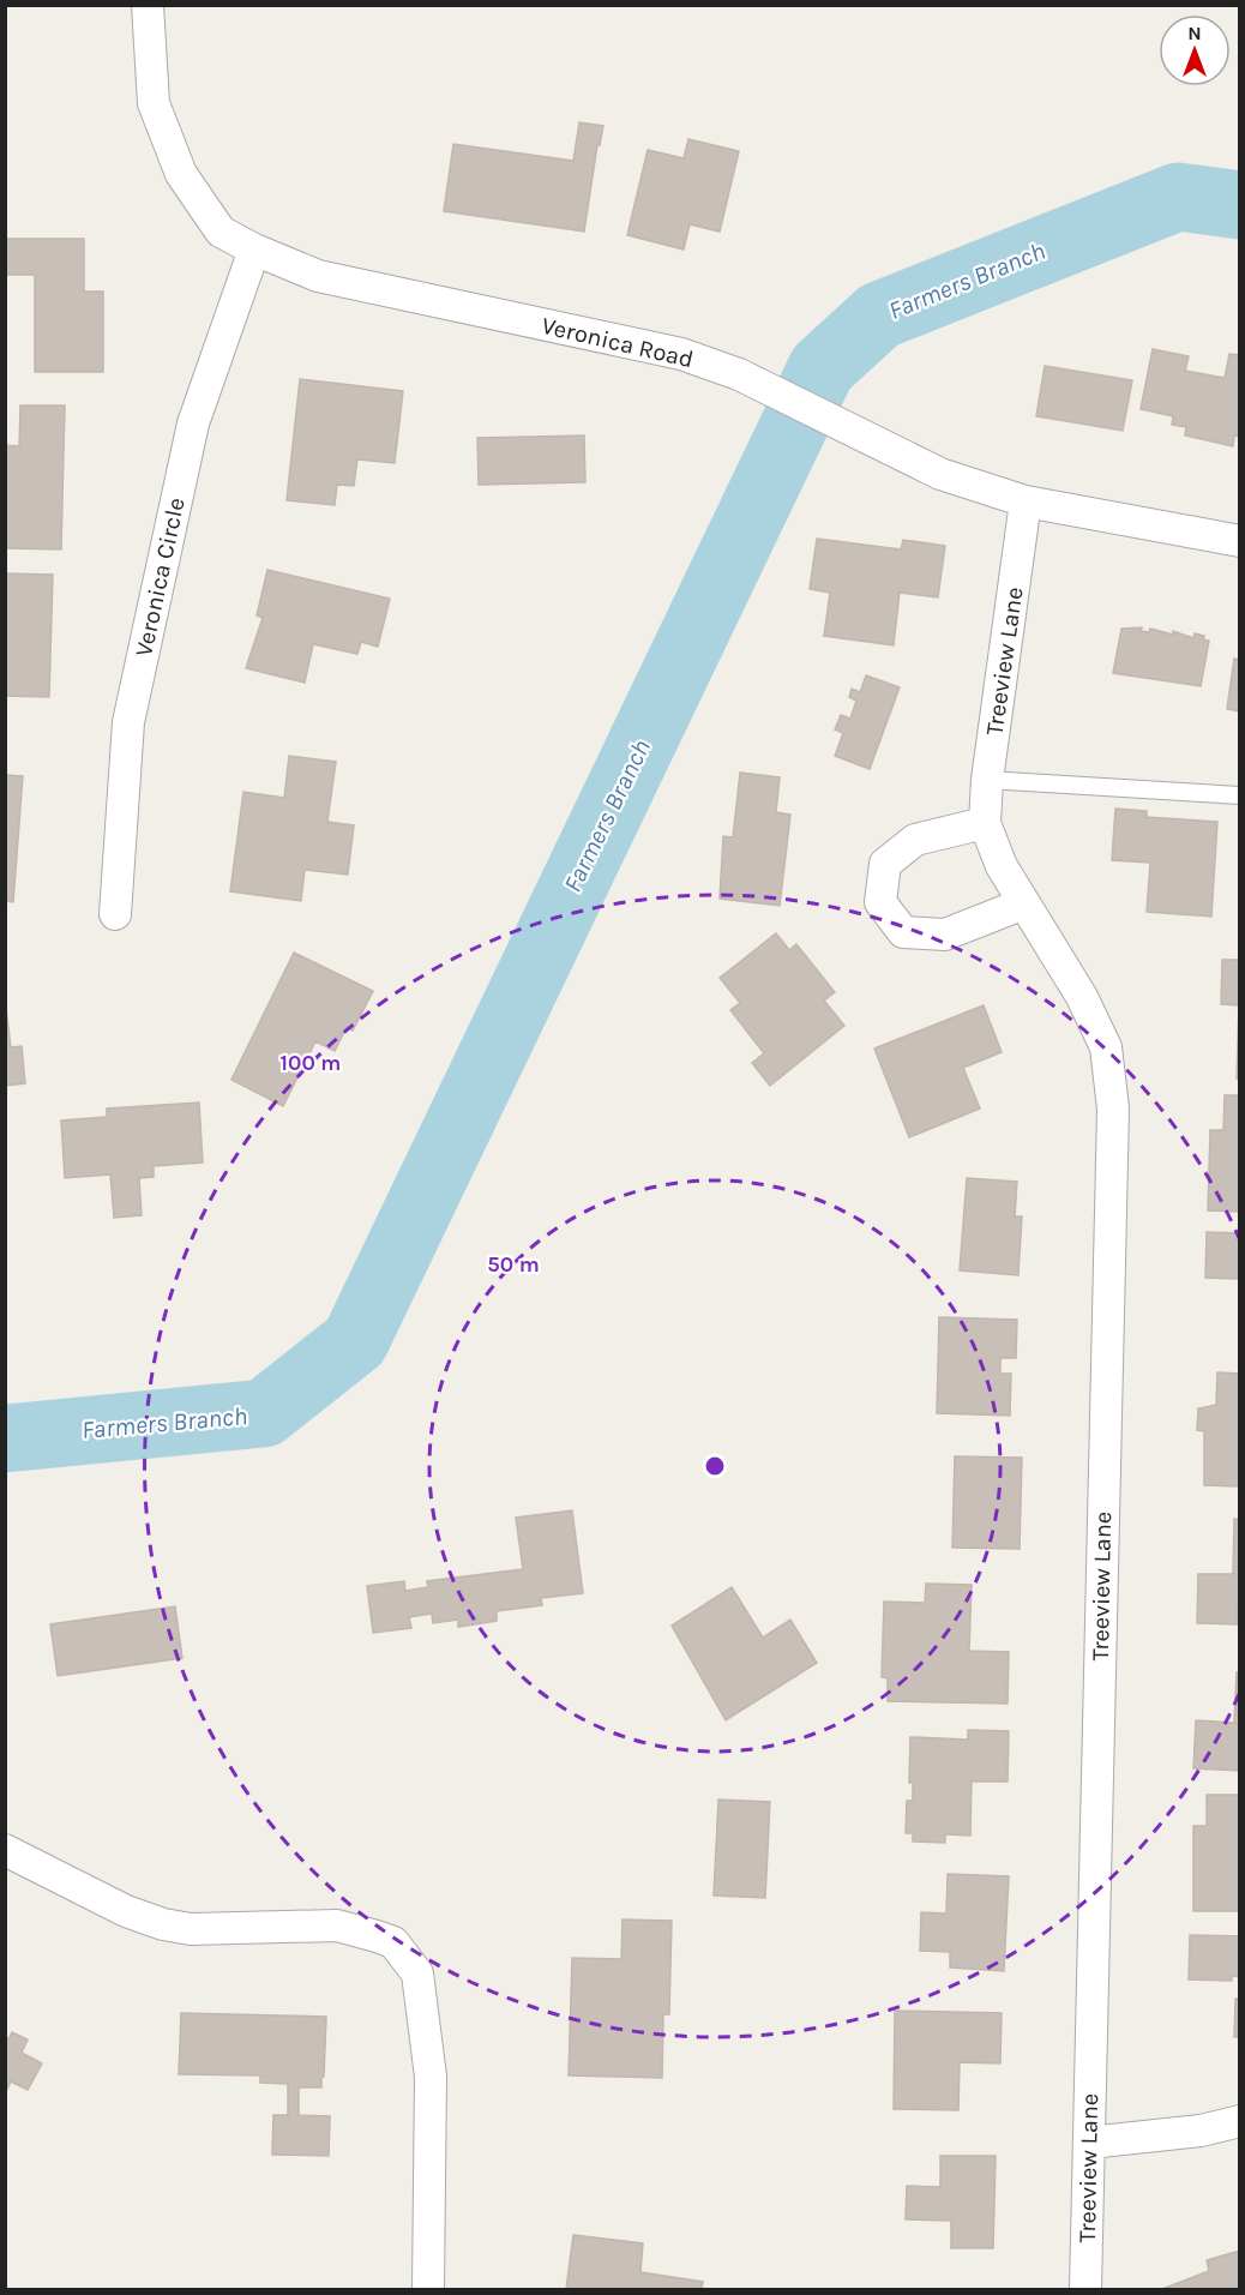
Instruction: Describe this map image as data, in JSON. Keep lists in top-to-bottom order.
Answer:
{
  "streets": {
    "street": ["Veronica Road", "Veronica Circle", "Treeview Lane"]
  },
  "crossings": [
    ["Veronica Road", "Veronica Circle"],
    ["Veronica Road", "Treeview Lane"]
  ],
  "water": ["Farmers Branch"],
  "north": "top",
  "rings": ["100 m", "50 m"]
}
